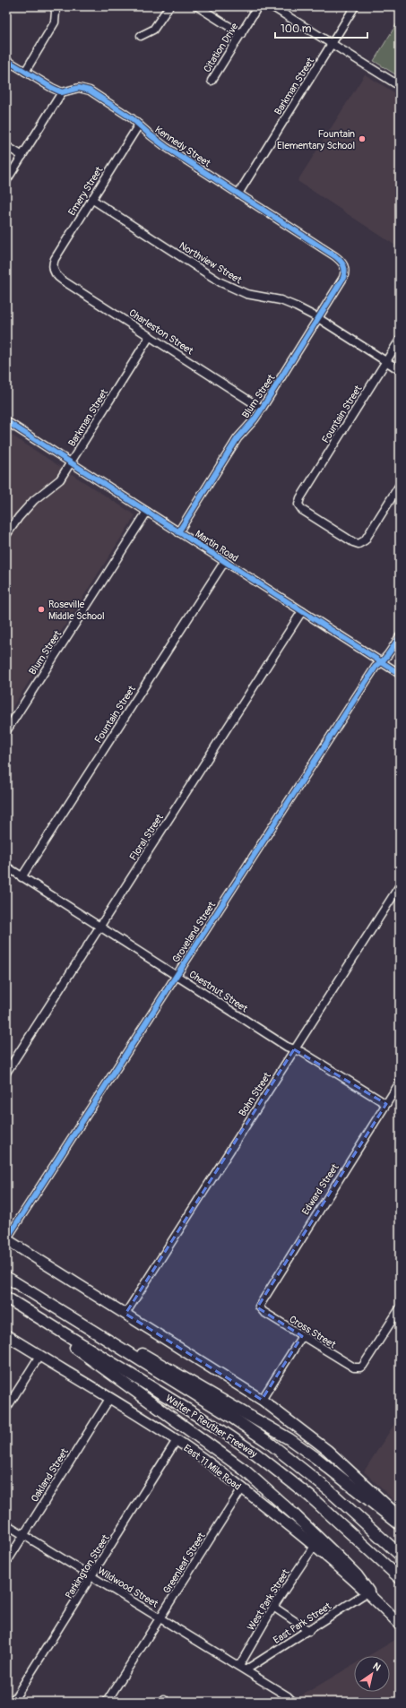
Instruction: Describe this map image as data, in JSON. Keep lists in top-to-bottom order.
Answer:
{
  "streets": {
    "highway": ["Walter P Reuther Freeway"],
    "main road": ["East 11 Mile Road"],
    "street": [
      "Citation Drive",
      "Barkman Street",
      "Kennedy Street",
      "Emery Street",
      "Northview Street",
      "Charleston Street",
      "Blum Street",
      "Fountain Street",
      "Martin Road",
      "Floral Street",
      "Groveland Street",
      "Chestnut Street",
      "Bohn Street",
      "Edward Street",
      "Cross Street",
      "Oakland Street",
      "Greenleaf Street",
      "Parkington Street",
      "Wildwood Street",
      "West Park Street",
      "East Park Street"
    ]
  },
  "crossings": [
    ["Barkman Street", "Kennedy Street"],
    ["Barkman Street", "Charleston Street"],
    ["Barkman Street", "Martin Road"],
    ["Kennedy Street", "Emery Street"],
    ["Kennedy Street", "Blum Street"],
    ["Emery Street", "Northview Street"],
    ["Emery Street", "Charleston Street"],
    ["Northview Street", "Blum Street"],
    ["Northview Street", "Fountain Street"],
    ["Charleston Street", "Blum Street"],
    ["Blum Street", "Martin Road"],
    ["Fountain Street", "Martin Road"],
    ["Fountain Street", "Chestnut Street"],
    ["Martin Road", "Floral Street"],
    ["Martin Road", "Groveland Street"],
    ["Floral Street", "Chestnut Street"],
    ["Groveland Street", "Chestnut Street"],
    ["Chestnut Street", "Bohn Street"],
    ["Chestnut Street", "Edward Street"],
    ["Edward Street", "Cross Street"],
    ["East 11 Mile Road", "Oakland Street"],
    ["East 11 Mile Road", "Greenleaf Street"],
    ["East 11 Mile Road", "Parkington Street"],
    ["East 11 Mile Road", "West Park Street"],
    ["East 11 Mile Road", "East Park Street"],
    ["Oakland Street", "Wildwood Street"],
    ["Greenleaf Street", "Wildwood Street"],
    ["Parkington Street", "Wildwood Street"],
    ["Wildwood Street", "West Park Street"],
    ["Wildwood Street", "East Park Street"]
  ],
  "places": ["Fountain Elementary School", "Roseville Middle School"],
  "scale_bar": "100 m",
  "north": "top right"
}
